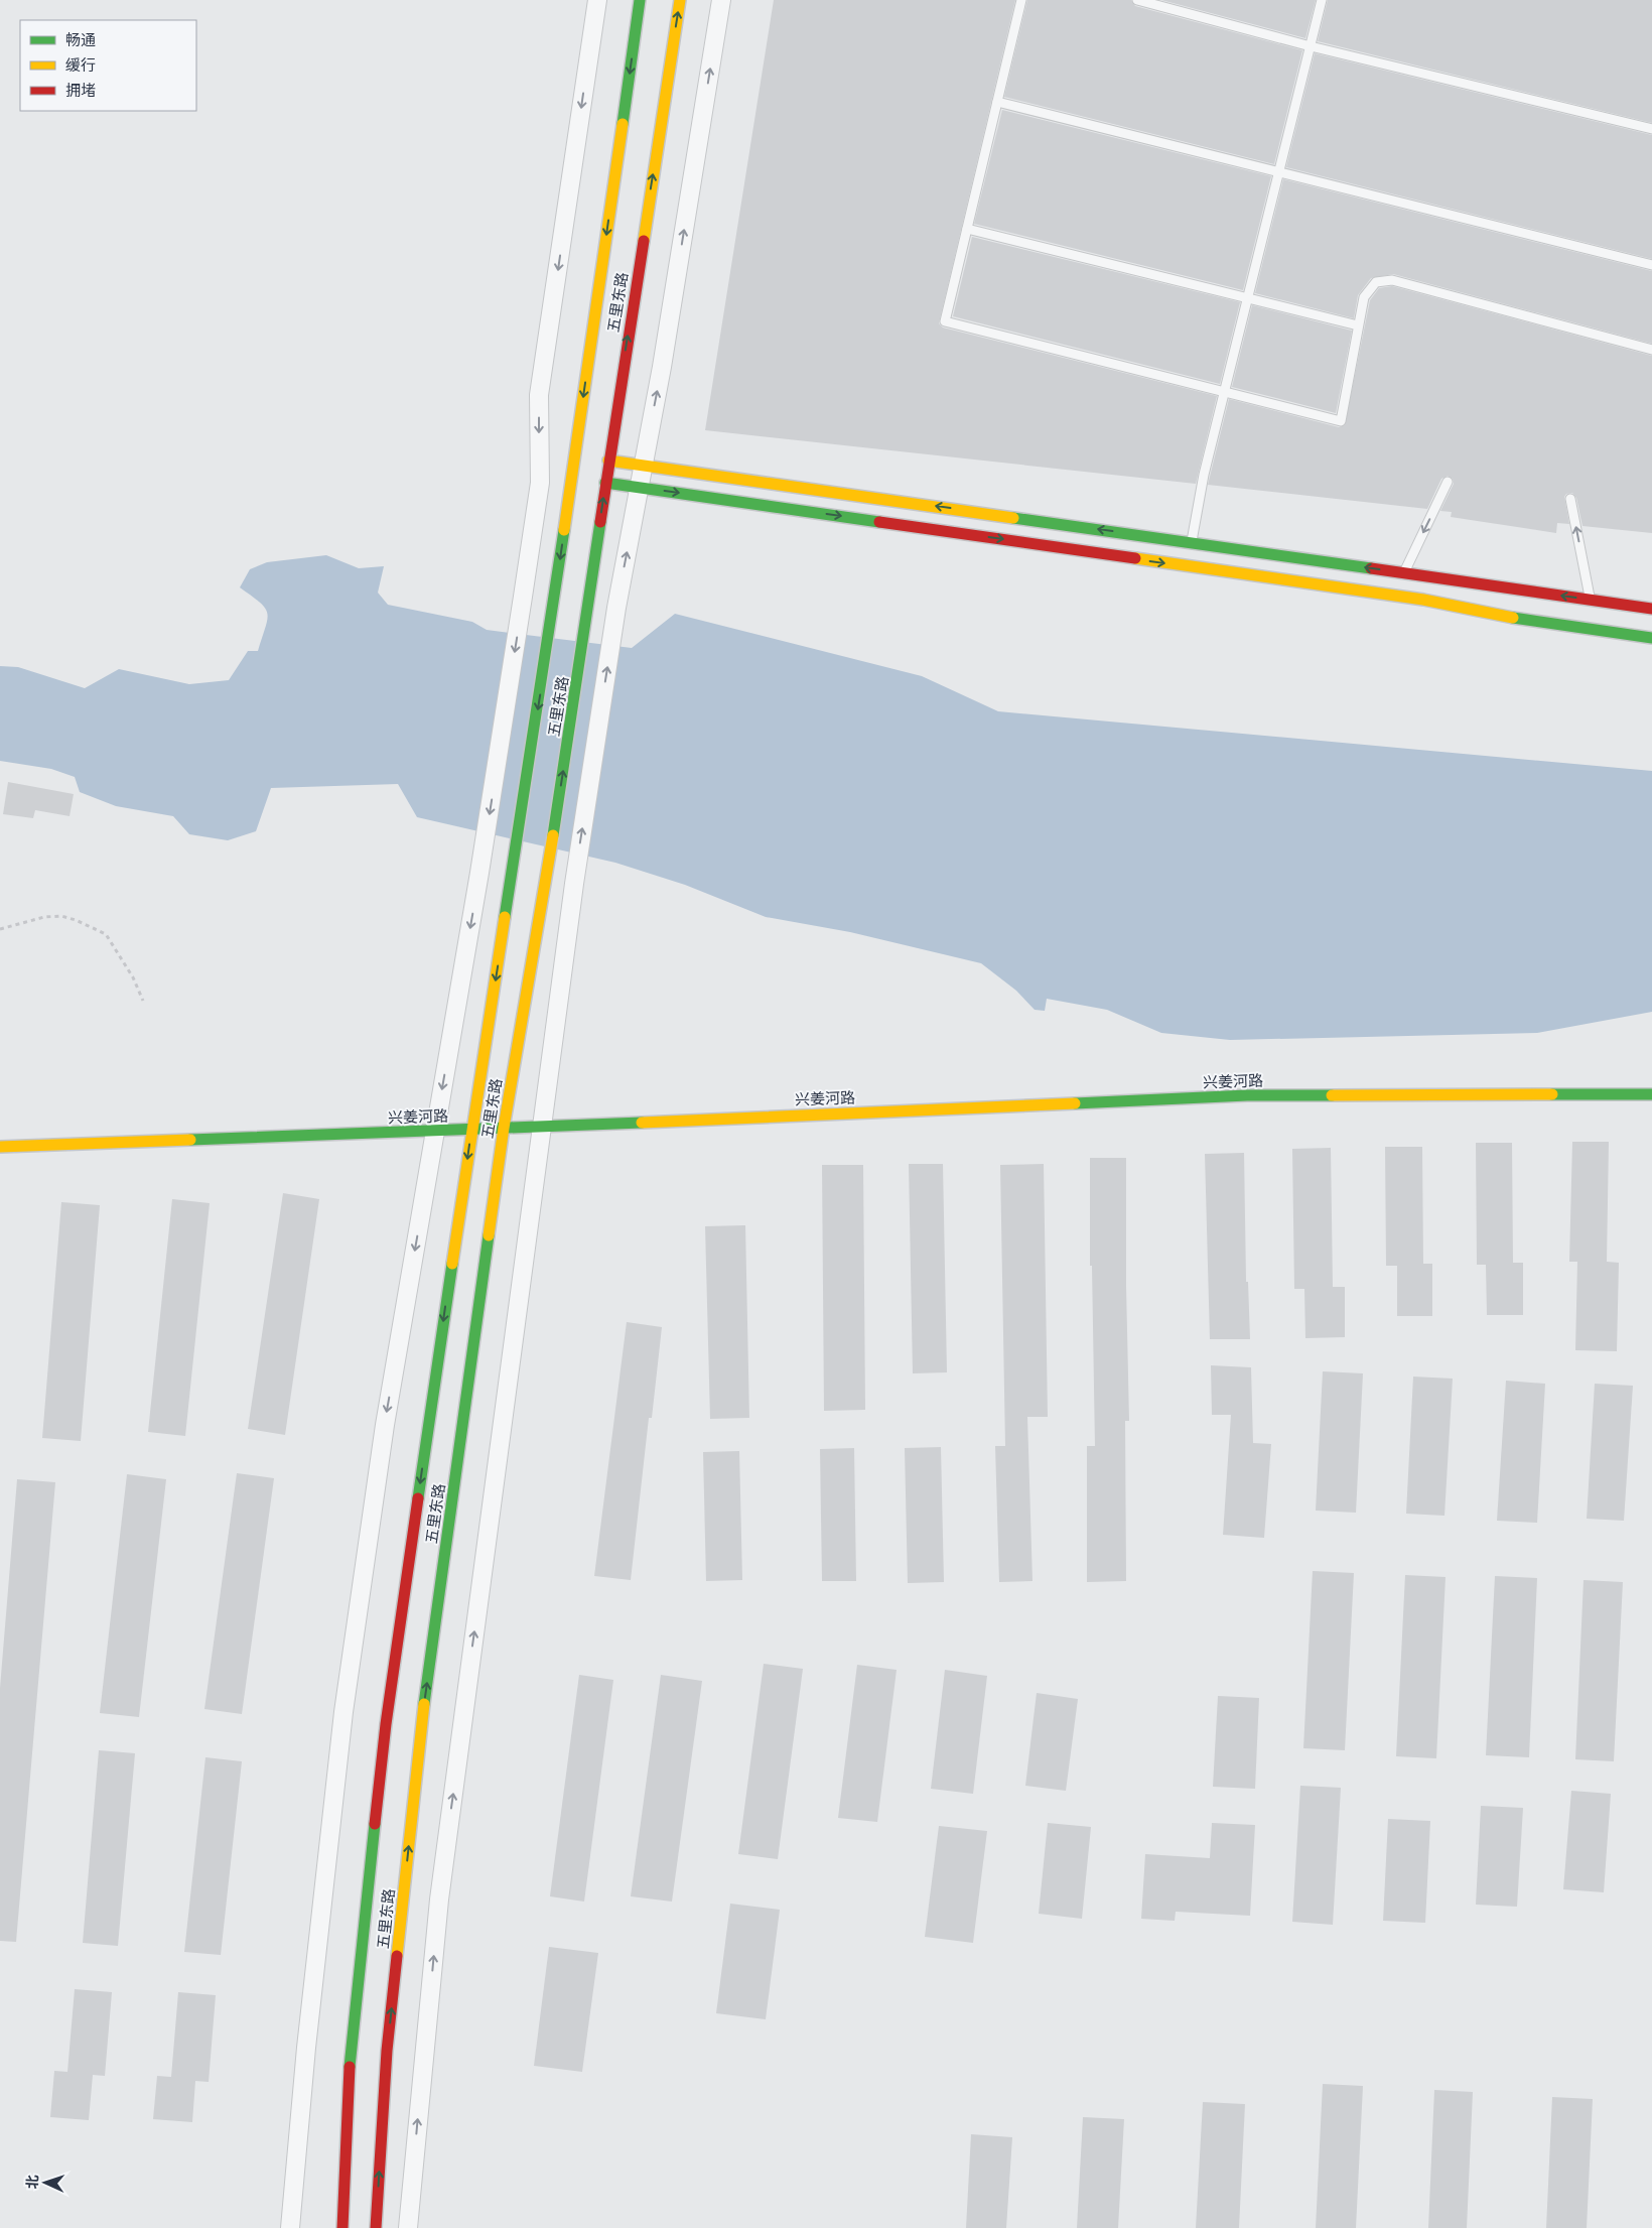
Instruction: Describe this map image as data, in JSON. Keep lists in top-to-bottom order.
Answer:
{
  "streets": {
    "main road": ["五里东路", "兴姜河路"]
  },
  "crossings": [
    ["五里东路", "兴姜河路"]
  ],
  "legend": ["畅通", "缓行", "拥堵"],
  "north": "left"
}
